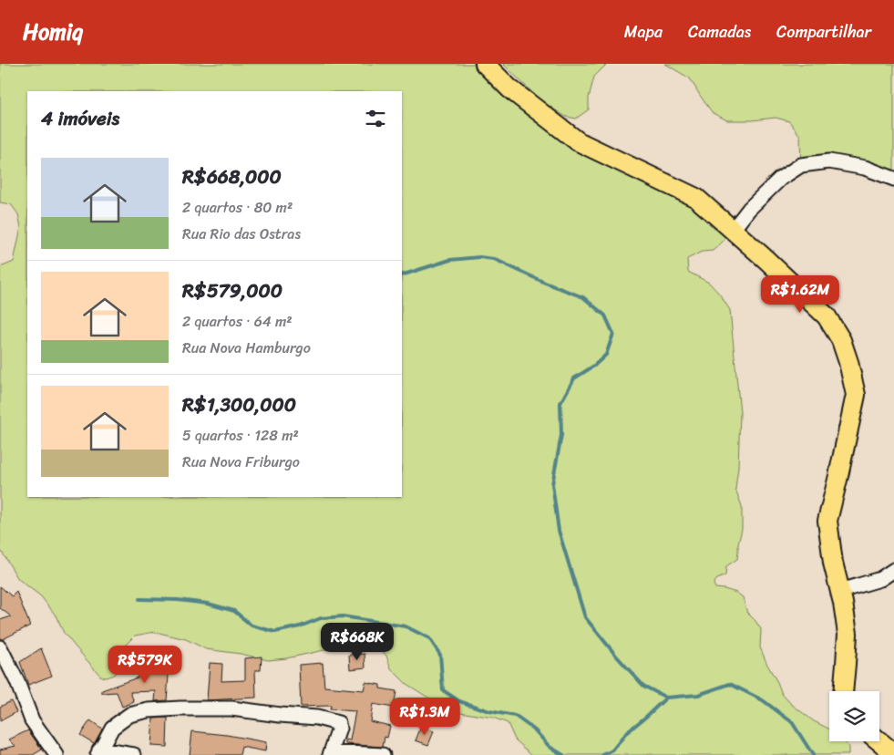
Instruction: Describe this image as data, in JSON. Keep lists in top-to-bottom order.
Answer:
{
  "page": {
    "header": "Homiq",
    "nav": ["Mapa", "Camadas", "Compartilhar"],
    "heading": "4 imóveis",
    "list": [
      {
        "name": "R$668,000",
        "note": "2 quartos · 80 m² · Rua Rio das Ostras"
      },
      {
        "name": "R$579,000",
        "note": "2 quartos · 64 m² · Rua Nova Hamburgo"
      },
      {
        "name": "R$1,300,000",
        "note": "5 quartos · 128 m² · Rua Nova Friburgo"
      }
    ],
    "price": [
      "R$1.62M",
      "R$668K",
      "R$579K",
      "R$1.3M"
    ]
  }
}
